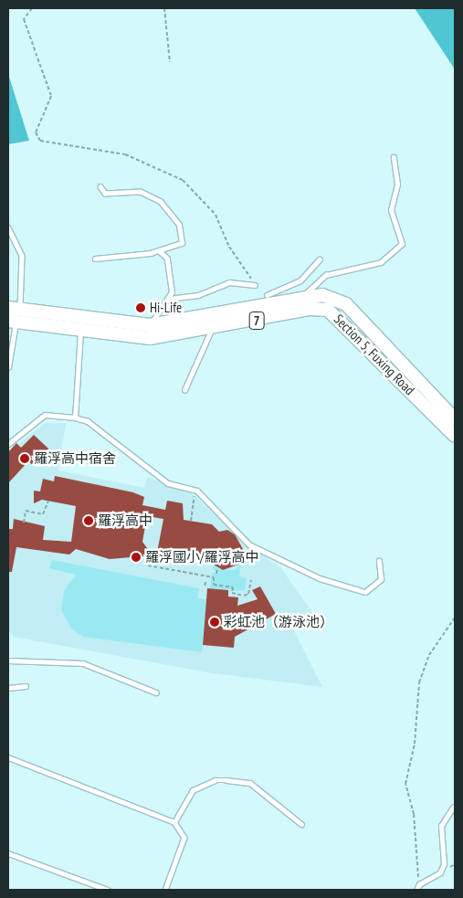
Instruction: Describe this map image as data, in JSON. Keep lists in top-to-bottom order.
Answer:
{
  "streets": {
    "main road": ["7", "Section 5, Fuxing Road"]
  },
  "places": [
    "Hi-Life",
    "羅浮高中宿舍",
    "羅浮高中",
    "羅浮國小/羅浮高中",
    "彩虹池（游泳池）"
  ]
}
